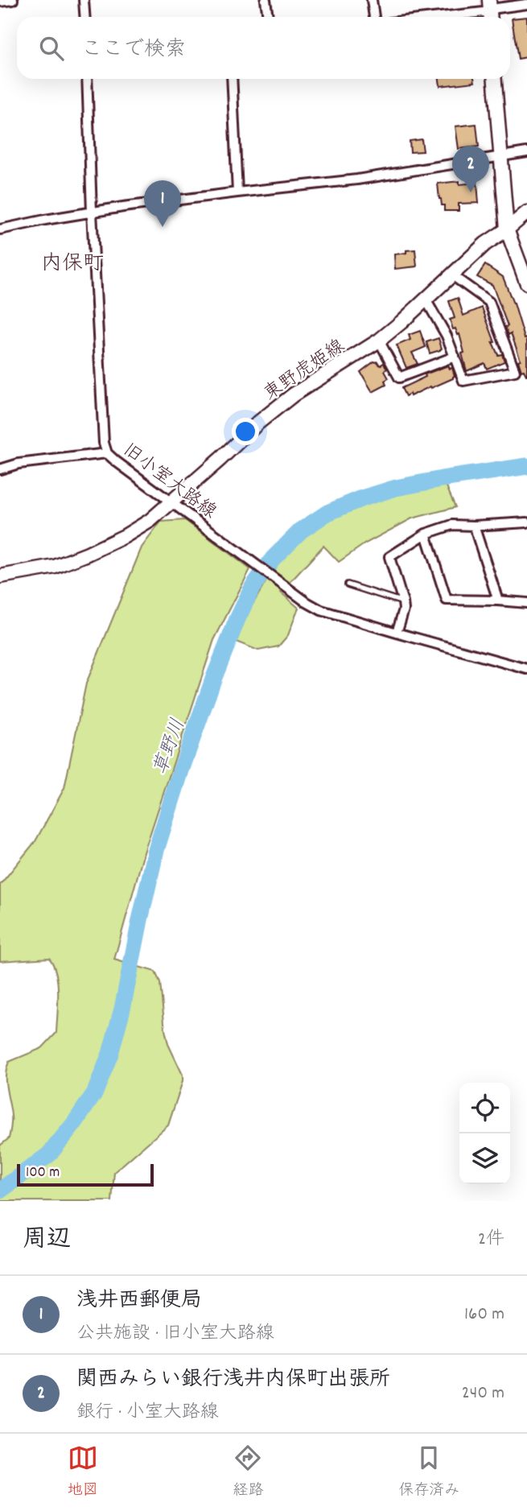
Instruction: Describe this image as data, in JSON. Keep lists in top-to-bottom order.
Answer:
{
  "streets": {
    "main road": ["東野虎姫線"],
    "street": ["旧小室大路線"]
  },
  "crossings": [
    ["東野虎姫線", "旧小室大路線"]
  ],
  "districts": ["内保町"],
  "water": ["草野川"],
  "scale_bar": "100 m",
  "page": {
    "search": "ここで検索",
    "pins": ["2", "1"],
    "scale": "100 m",
    "heading": ["周辺", "2件"],
    "list": [
      {
        "mark": "1",
        "name": "浅井西郵便局",
        "note": "公共施設 · 旧小室大路線",
        "value": "160 m"
      },
      {
        "mark": "2",
        "name": "関西みらい銀行浅井内保町出張所",
        "note": "銀行 · 小室大路線",
        "value": "240 m"
      }
    ],
    "nav": ["地図", "経路", "保存済み"]
  }
}
